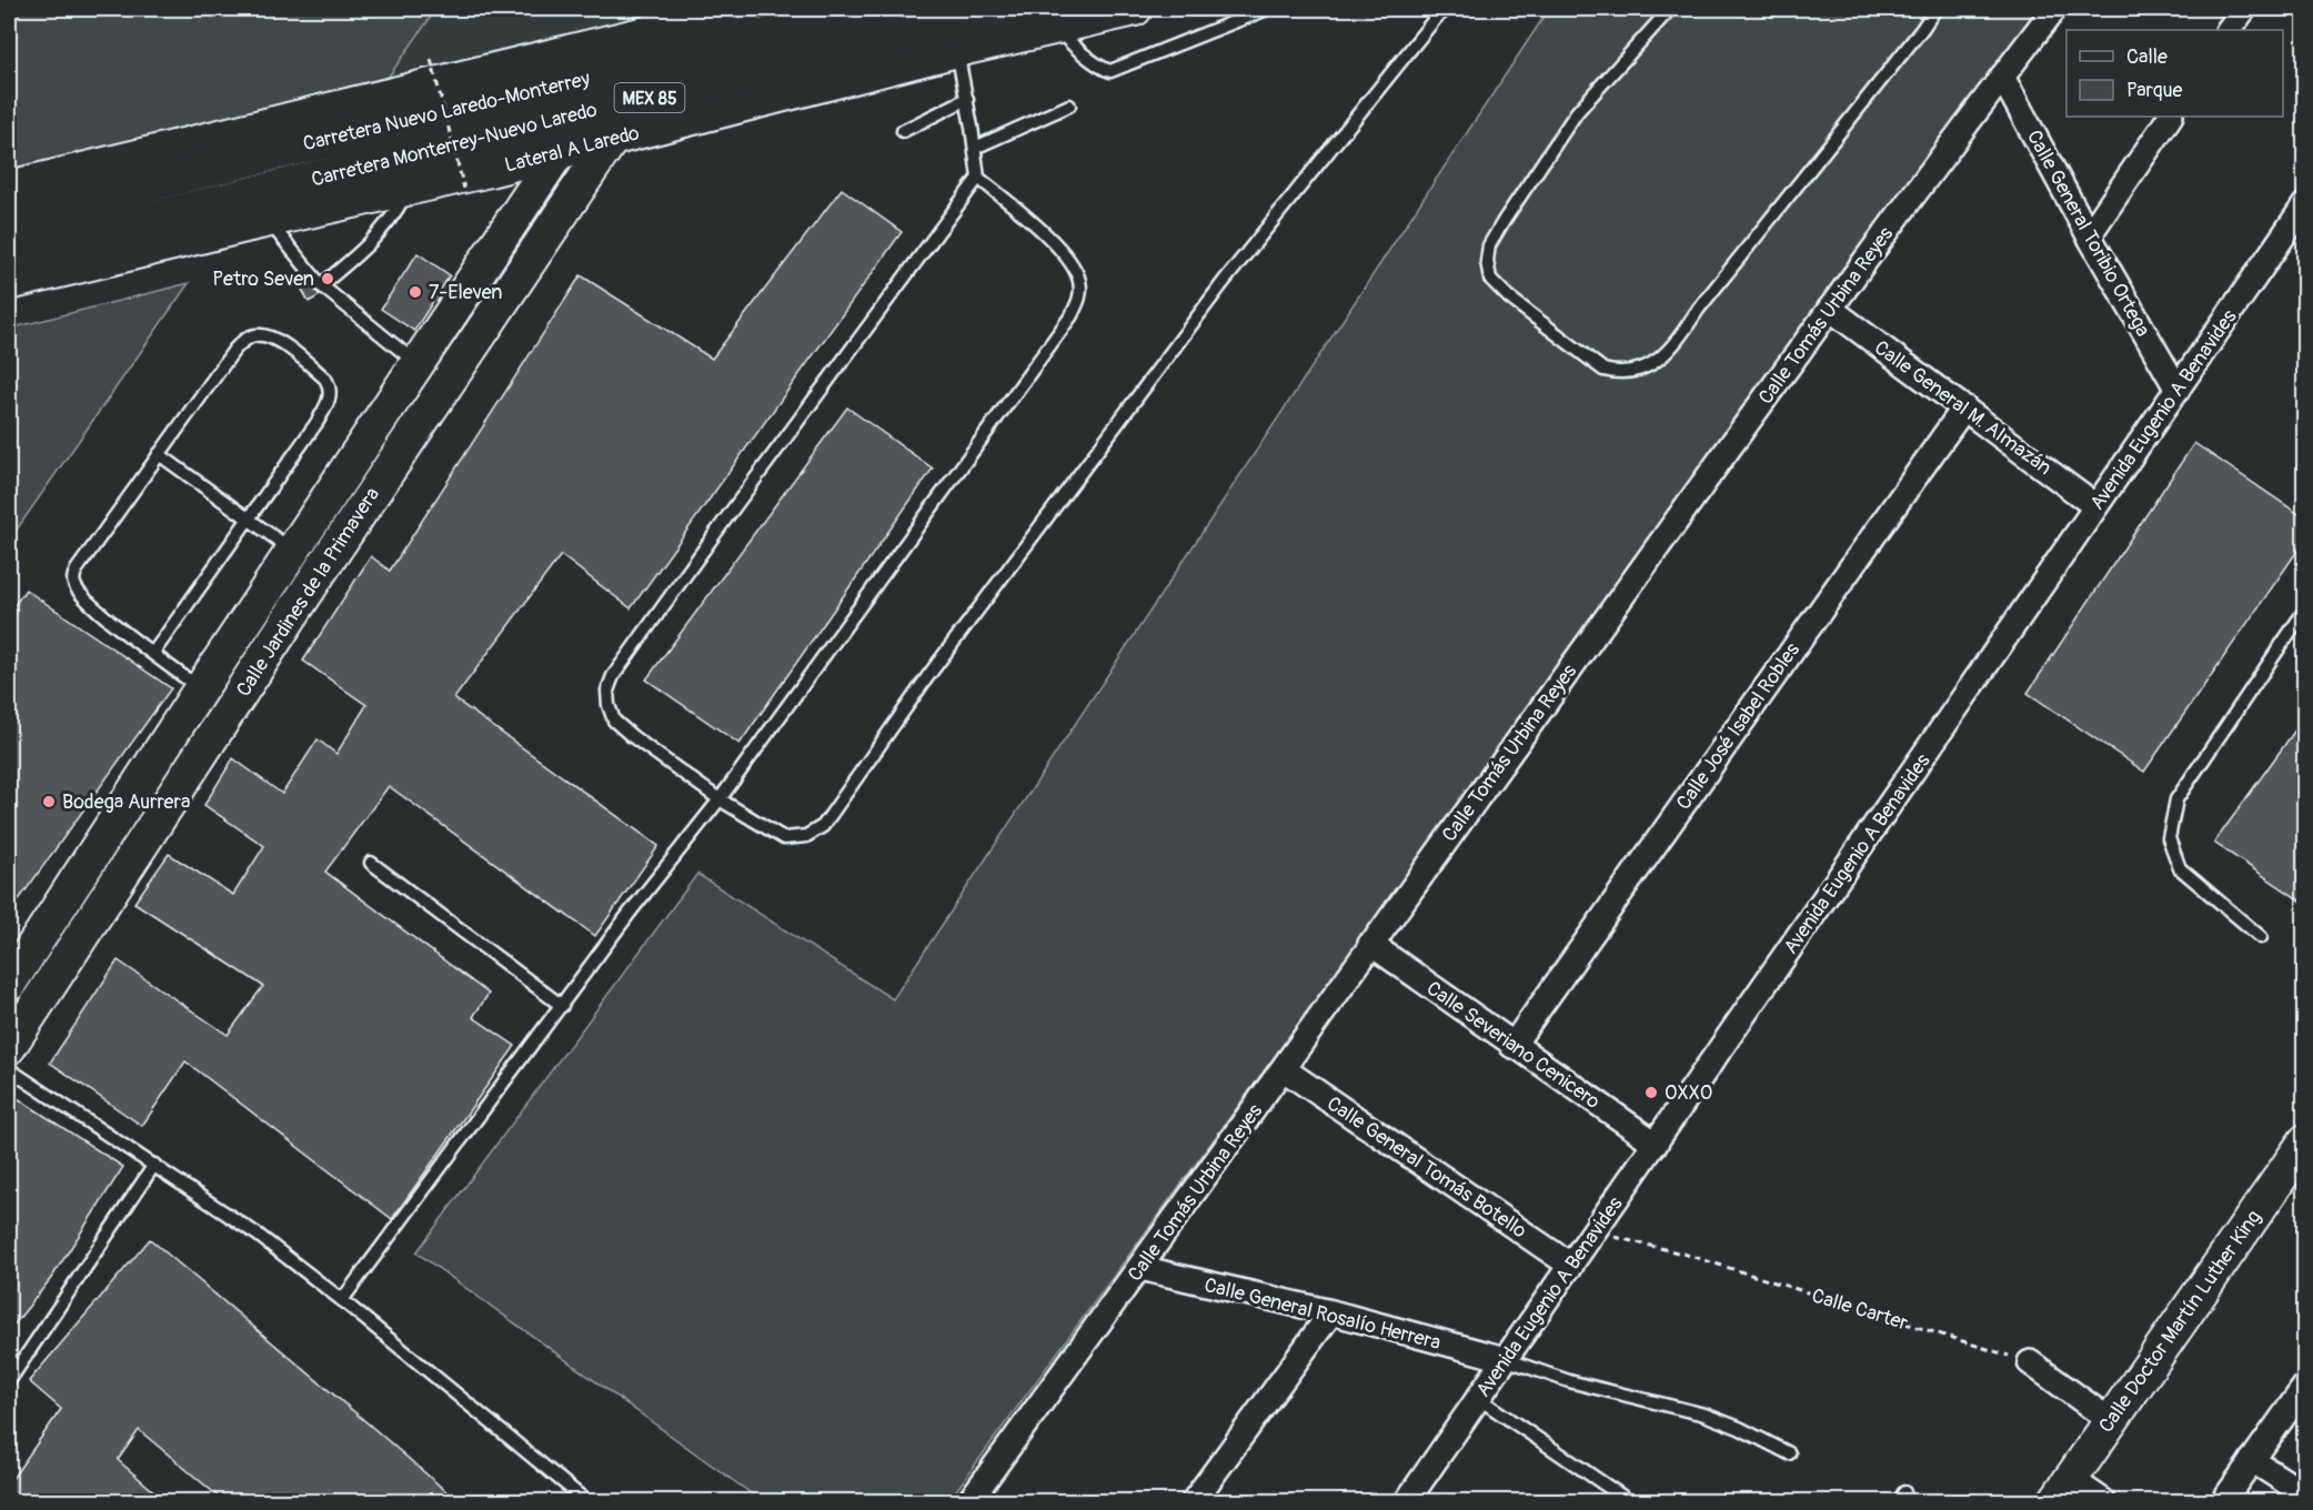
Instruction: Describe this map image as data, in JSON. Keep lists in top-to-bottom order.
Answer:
{
  "streets": {
    "highway": ["MEX 85", "Carretera Nuevo Laredo-Monterrey", "Carretera Monterrey-Nuevo Laredo"],
    "street": [
      "Lateral A Laredo",
      "Calle General Toribio Ortega",
      "Calle Tomás Urbina Reyes",
      "Calle General M. Almazán",
      "Avenida Eugenio A Benavides",
      "Calle Jardines de la Primavera",
      "Calle José Isabel Robles",
      "Calle Severiano Cenicero",
      "Calle General Tomás Botello",
      "Calle General Rosalío Herrera",
      "Calle Doctor Martín Luther King"
    ],
    "path": ["Calle Carter"]
  },
  "crossings": [
    ["Carretera Monterrey-Nuevo Laredo", "Lateral A Laredo"],
    ["Lateral A Laredo", "Calle Jardines de la Primavera"],
    ["Calle General Toribio Ortega", "Calle Tomás Urbina Reyes"],
    ["Calle General Toribio Ortega", "Avenida Eugenio A Benavides"],
    ["Calle Tomás Urbina Reyes", "Calle General M. Almazán"],
    ["Calle Tomás Urbina Reyes", "Calle Severiano Cenicero"],
    ["Calle Tomás Urbina Reyes", "Calle General Tomás Botello"],
    ["Calle Tomás Urbina Reyes", "Calle General Rosalío Herrera"],
    ["Calle General M. Almazán", "Avenida Eugenio A Benavides"],
    ["Calle General M. Almazán", "Calle José Isabel Robles"],
    ["Avenida Eugenio A Benavides", "Calle Severiano Cenicero"],
    ["Avenida Eugenio A Benavides", "Calle General Tomás Botello"],
    ["Avenida Eugenio A Benavides", "Calle Carter"],
    ["Avenida Eugenio A Benavides", "Calle General Rosalío Herrera"],
    ["Calle José Isabel Robles", "Calle Severiano Cenicero"]
  ],
  "places": [
    "Petro Seven",
    "7-Eleven",
    "Bodega Aurrera",
    "OXXO"
  ],
  "legend": ["Calle", "Parque"]
}
